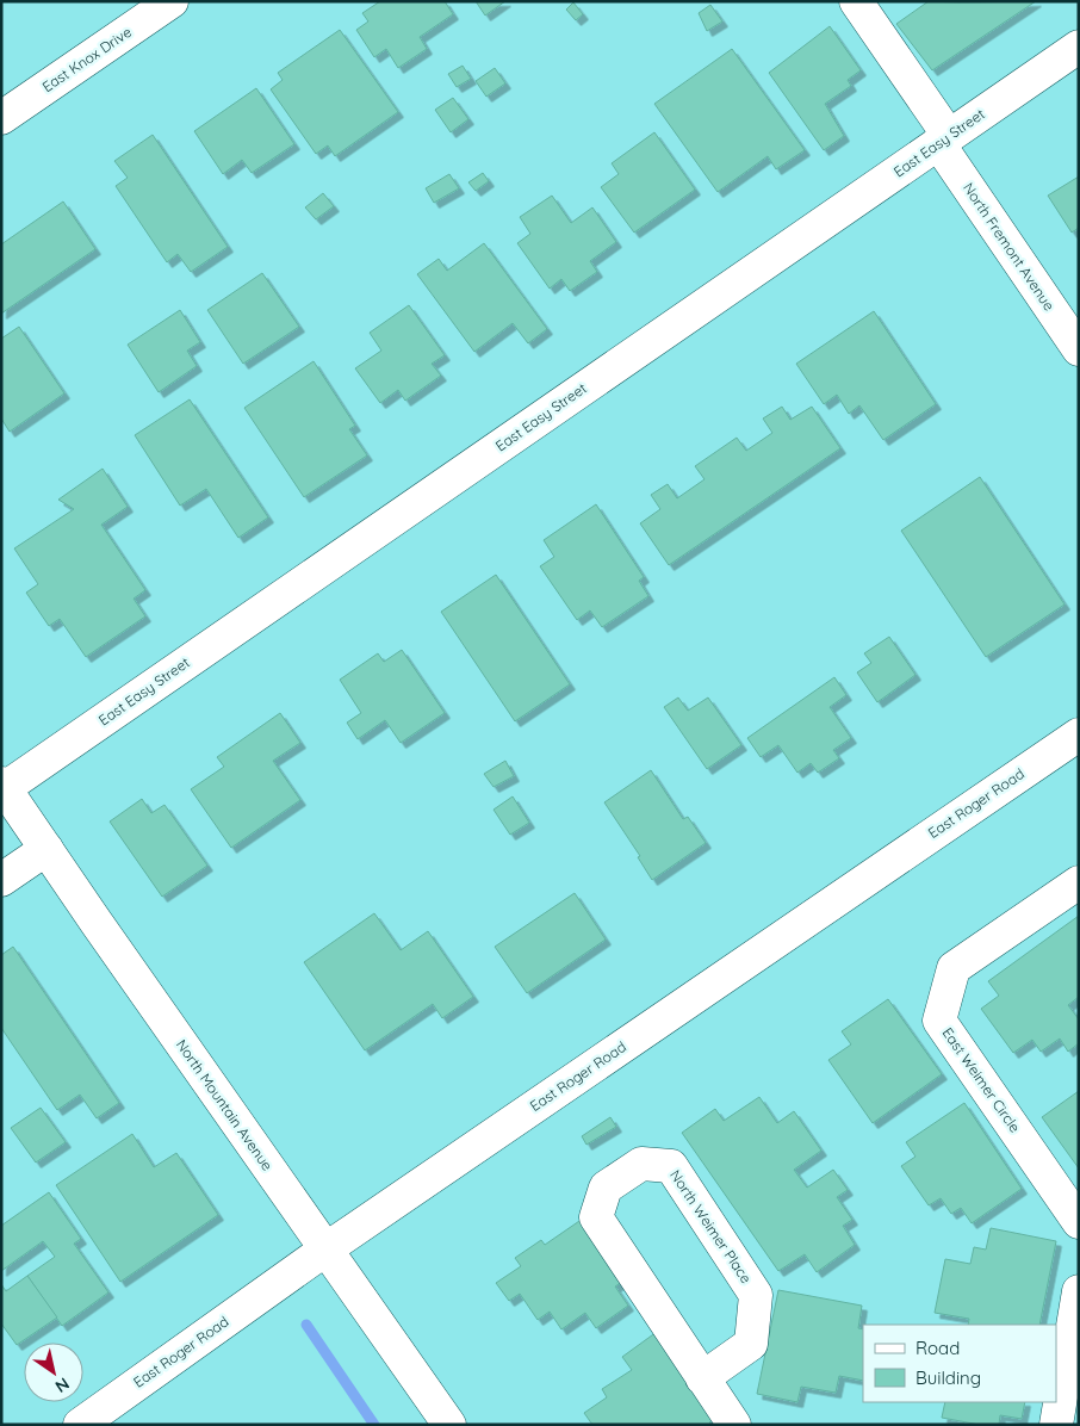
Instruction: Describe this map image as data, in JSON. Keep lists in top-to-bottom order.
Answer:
{
  "streets": {
    "street": [
      "East Knox Drive",
      "East Easy Street",
      "North Fremont Avenue",
      "East Roger Road",
      "East Weimer Circle",
      "North Mountain Avenue",
      "North Weimer Place"
    ]
  },
  "crossings": [
    ["East Easy Street", "North Fremont Avenue"],
    ["East Easy Street", "North Mountain Avenue"],
    ["East Roger Road", "North Mountain Avenue"]
  ],
  "legend": ["Road", "Building"],
  "north": "bottom right"
}
